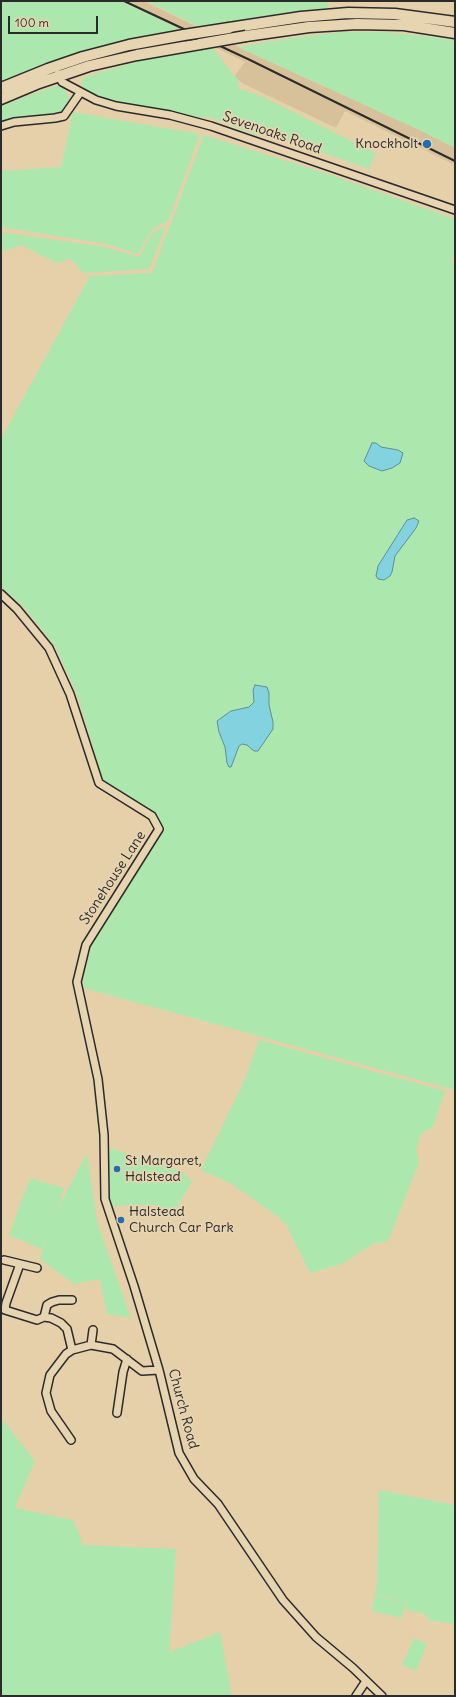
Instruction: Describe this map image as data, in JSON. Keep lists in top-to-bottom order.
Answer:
{
  "streets": {
    "street": ["Sevenoaks Road", "Stonehouse Lane", "Church Road"]
  },
  "crossings": [
    ["Stonehouse Lane", "Church Road"]
  ],
  "places": ["Knockholt", "St Margaret, Halstead", "Halstead Church Car Park"],
  "scale_bar": "100 m"
}
